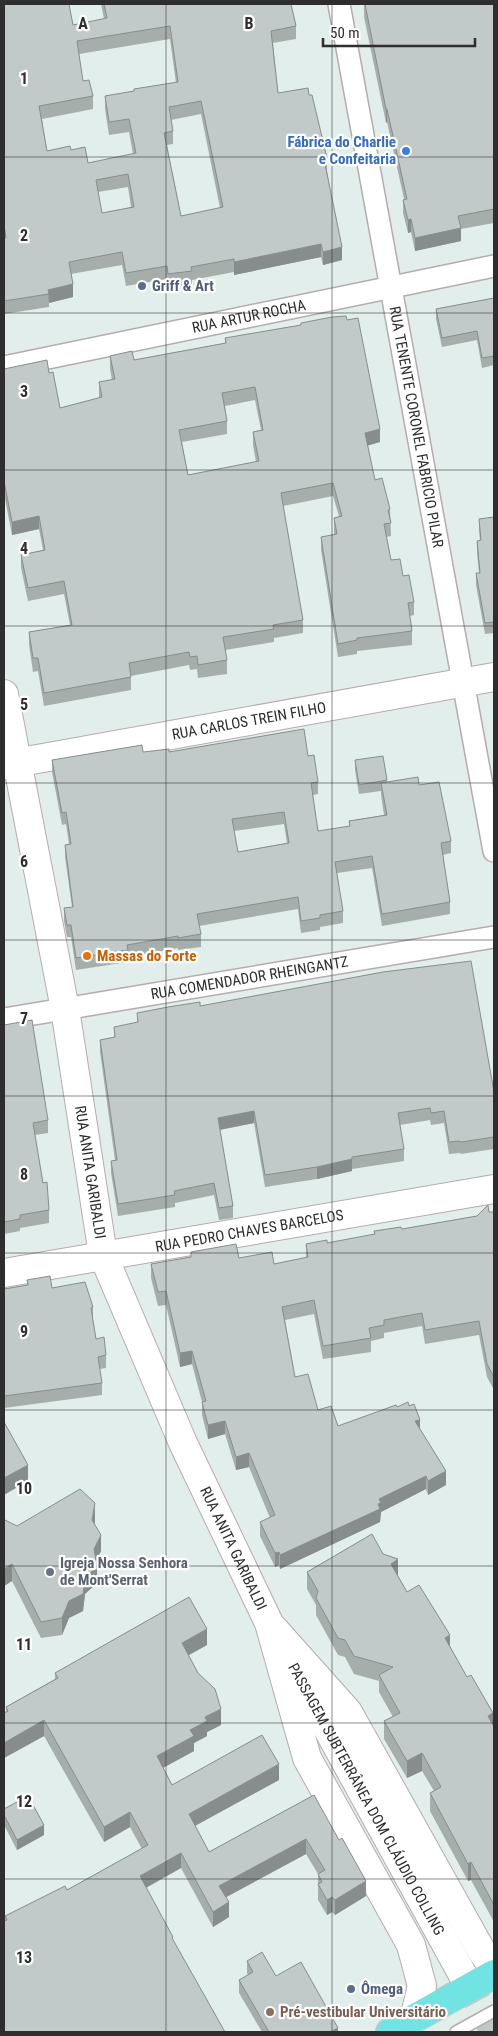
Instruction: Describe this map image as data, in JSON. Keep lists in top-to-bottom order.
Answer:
{
  "streets": {
    "main road": [
      "RUA CARLOS TREIN FILHO",
      "RUA ANITA GARIBALDI",
      "RUA PEDRO CHAVES BARCELOS",
      "PASSAGEM SUBTERRÂNEA DOM CLÁUDIO COLLING"
    ],
    "street": ["RUA ARTUR ROCHA", "RUA TENENTE CORONEL FABRICIO PILAR", "RUA COMENDADOR RHEINGANTZ"]
  },
  "crossings": [
    ["RUA ARTUR ROCHA", "RUA TENENTE CORONEL FABRICIO PILAR"],
    ["RUA TENENTE CORONEL FABRICIO PILAR", "RUA CARLOS TREIN FILHO"],
    ["RUA CARLOS TREIN FILHO", "RUA ANITA GARIBALDI"],
    ["RUA COMENDADOR RHEINGANTZ", "RUA ANITA GARIBALDI"],
    ["RUA ANITA GARIBALDI", "RUA PEDRO CHAVES BARCELOS"],
    ["RUA ANITA GARIBALDI", "PASSAGEM SUBTERRÂNEA DOM CLÁUDIO COLLING"]
  ],
  "places": [
    "Fábrica do Charlie e Confeitaria",
    "Griff & Art",
    "Massas do Forte",
    "Igreja Nossa Senhora de Mont'Serrat",
    "Ômega",
    "Pré-vestibular Universitário"
  ],
  "scale_bar": "50 m",
  "grid": {
    "columns": ["A", "B"],
    "rows": [
      "1",
      "2",
      "3",
      "4",
      "5",
      "6",
      "7",
      "8",
      "9",
      "10",
      "11",
      "12",
      "13"
    ]
  }
}
